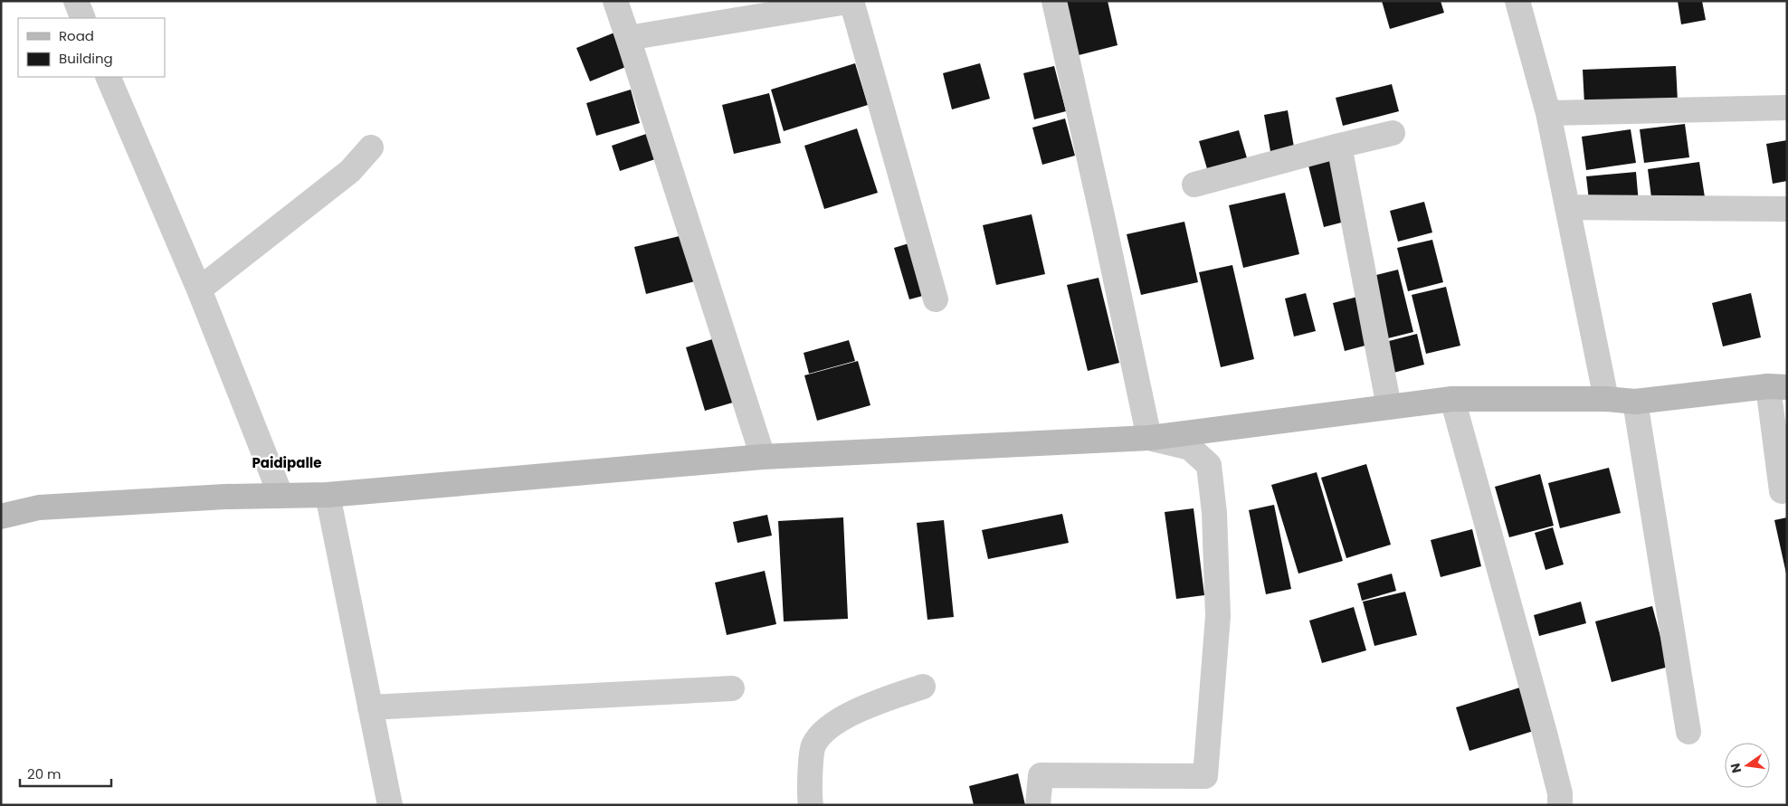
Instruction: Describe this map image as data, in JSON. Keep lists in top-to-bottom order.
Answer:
{
  "districts": ["Paidipalle"],
  "legend": ["Road", "Building"],
  "scale_bar": "20 m",
  "north": "left"
}
